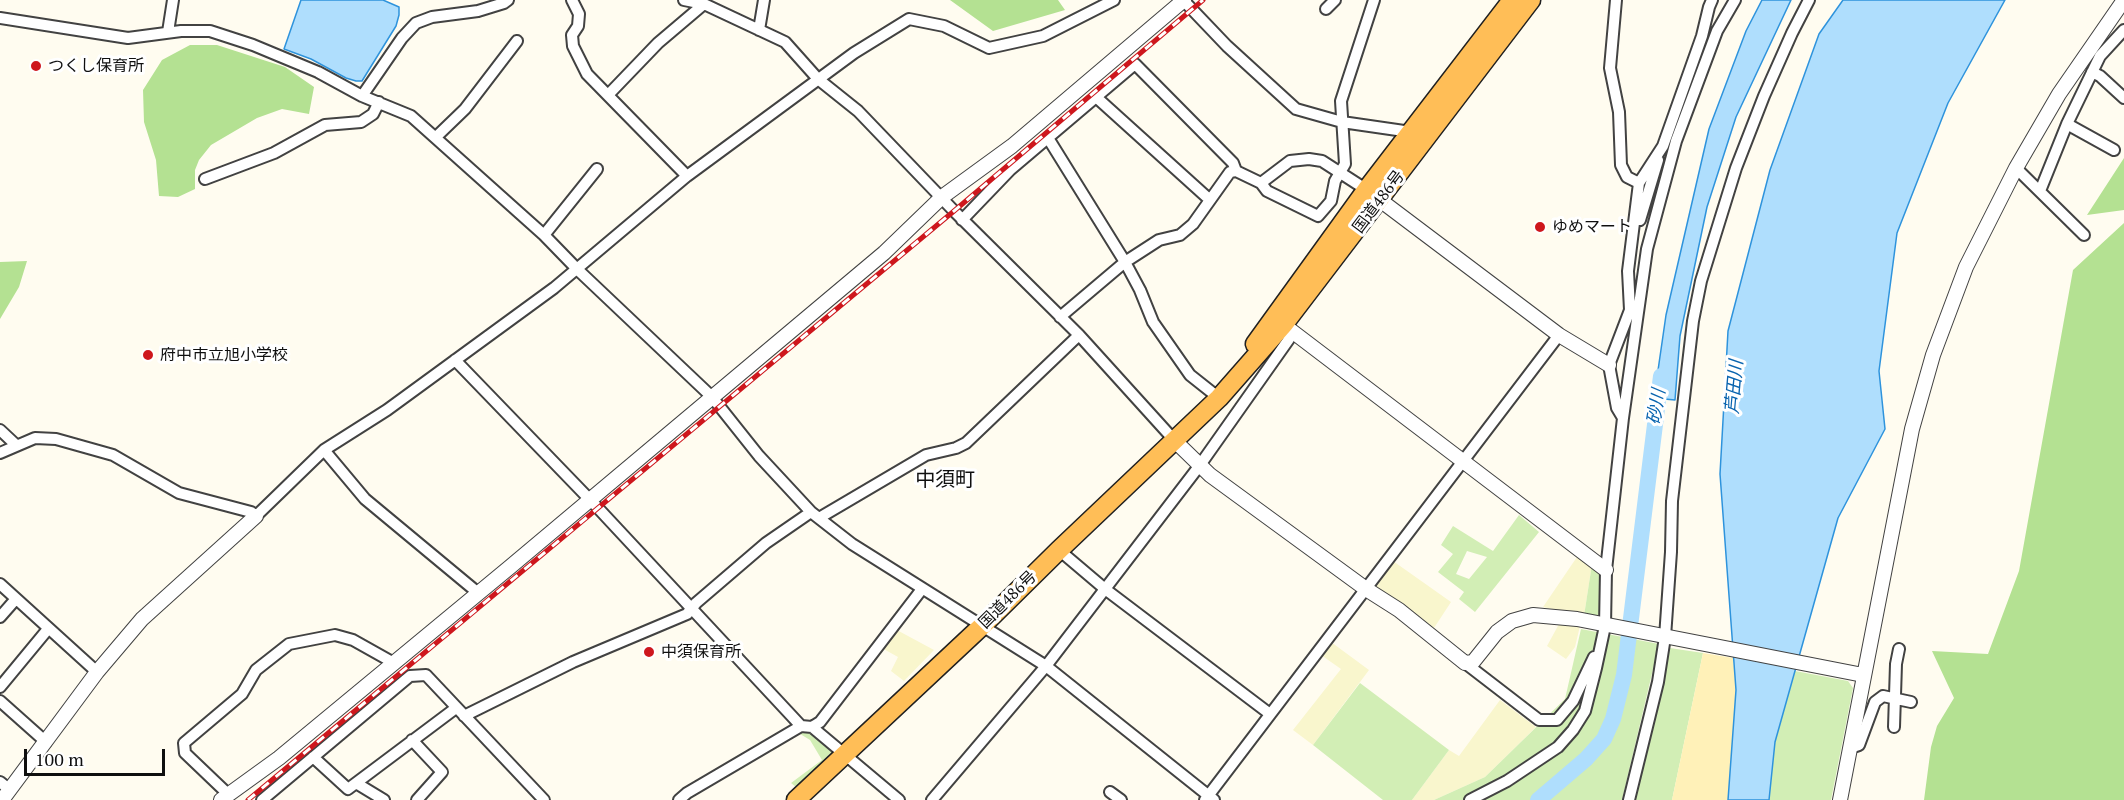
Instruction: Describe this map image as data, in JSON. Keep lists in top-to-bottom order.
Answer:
{
  "streets": {
    "highway": ["国道486号"]
  },
  "districts": ["中須町"],
  "water": ["芦田川", "砂川"],
  "places": [
    "つくし保育所",
    "ゆめマート",
    "府中市立旭小学校",
    "中須保育所"
  ],
  "scale_bar": "100 m"
}
